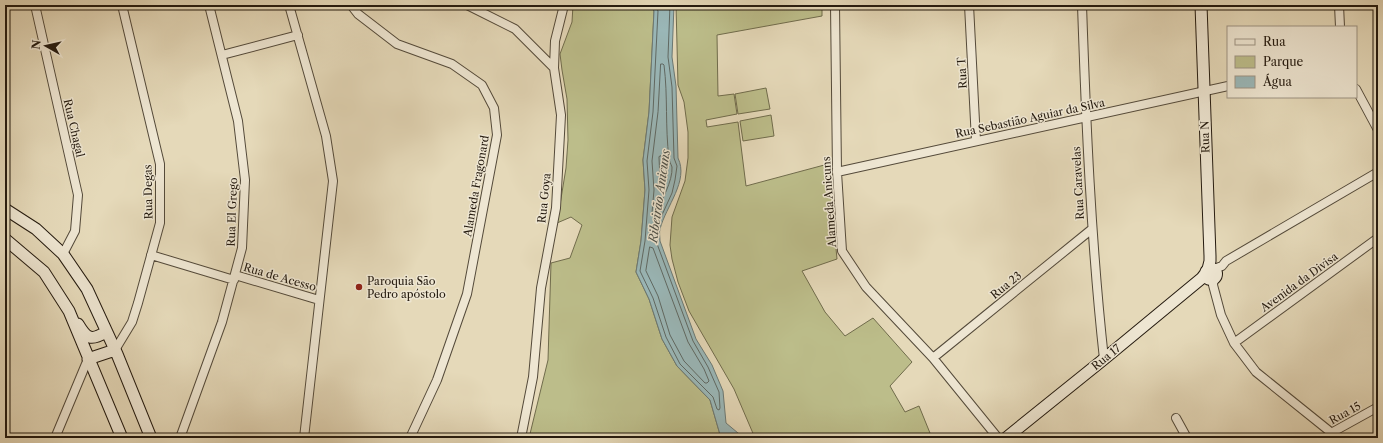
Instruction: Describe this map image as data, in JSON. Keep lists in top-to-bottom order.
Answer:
{
  "streets": {
    "street": [
      "Rua T",
      "Rua Sebastião Aguiar da Silva",
      "Rua Chagal",
      "Rua N",
      "Rua Caravelas",
      "Alameda Fragonard",
      "Rua Degas",
      "Rua Goya",
      "Alameda Anicuns",
      "Rua El Grego",
      "Rua de Acesso",
      "Avenida da Divisa",
      "Rua 23",
      "Rua 17",
      "Rua 15"
    ]
  },
  "crossings": [
    ["Rua T", "Rua Sebastião Aguiar da Silva"],
    ["Rua Sebastião Aguiar da Silva", "Rua N"],
    ["Rua Sebastião Aguiar da Silva", "Rua Caravelas"],
    ["Rua Sebastião Aguiar da Silva", "Alameda Anicuns"],
    ["Rua N", "Avenida da Divisa"],
    ["Rua N", "Rua 17"],
    ["Rua N", "Rua 15"],
    ["Rua Caravelas", "Rua 23"],
    ["Rua Caravelas", "Rua 17"],
    ["Rua Degas", "Rua de Acesso"],
    ["Alameda Anicuns", "Rua 23"],
    ["Rua El Grego", "Rua de Acesso"]
  ],
  "water": ["Ribeirão Anicuns"],
  "places": ["Paroquia São Pedro apóstolo"],
  "legend": ["Rua", "Parque", "Água"],
  "north": "left"
}
